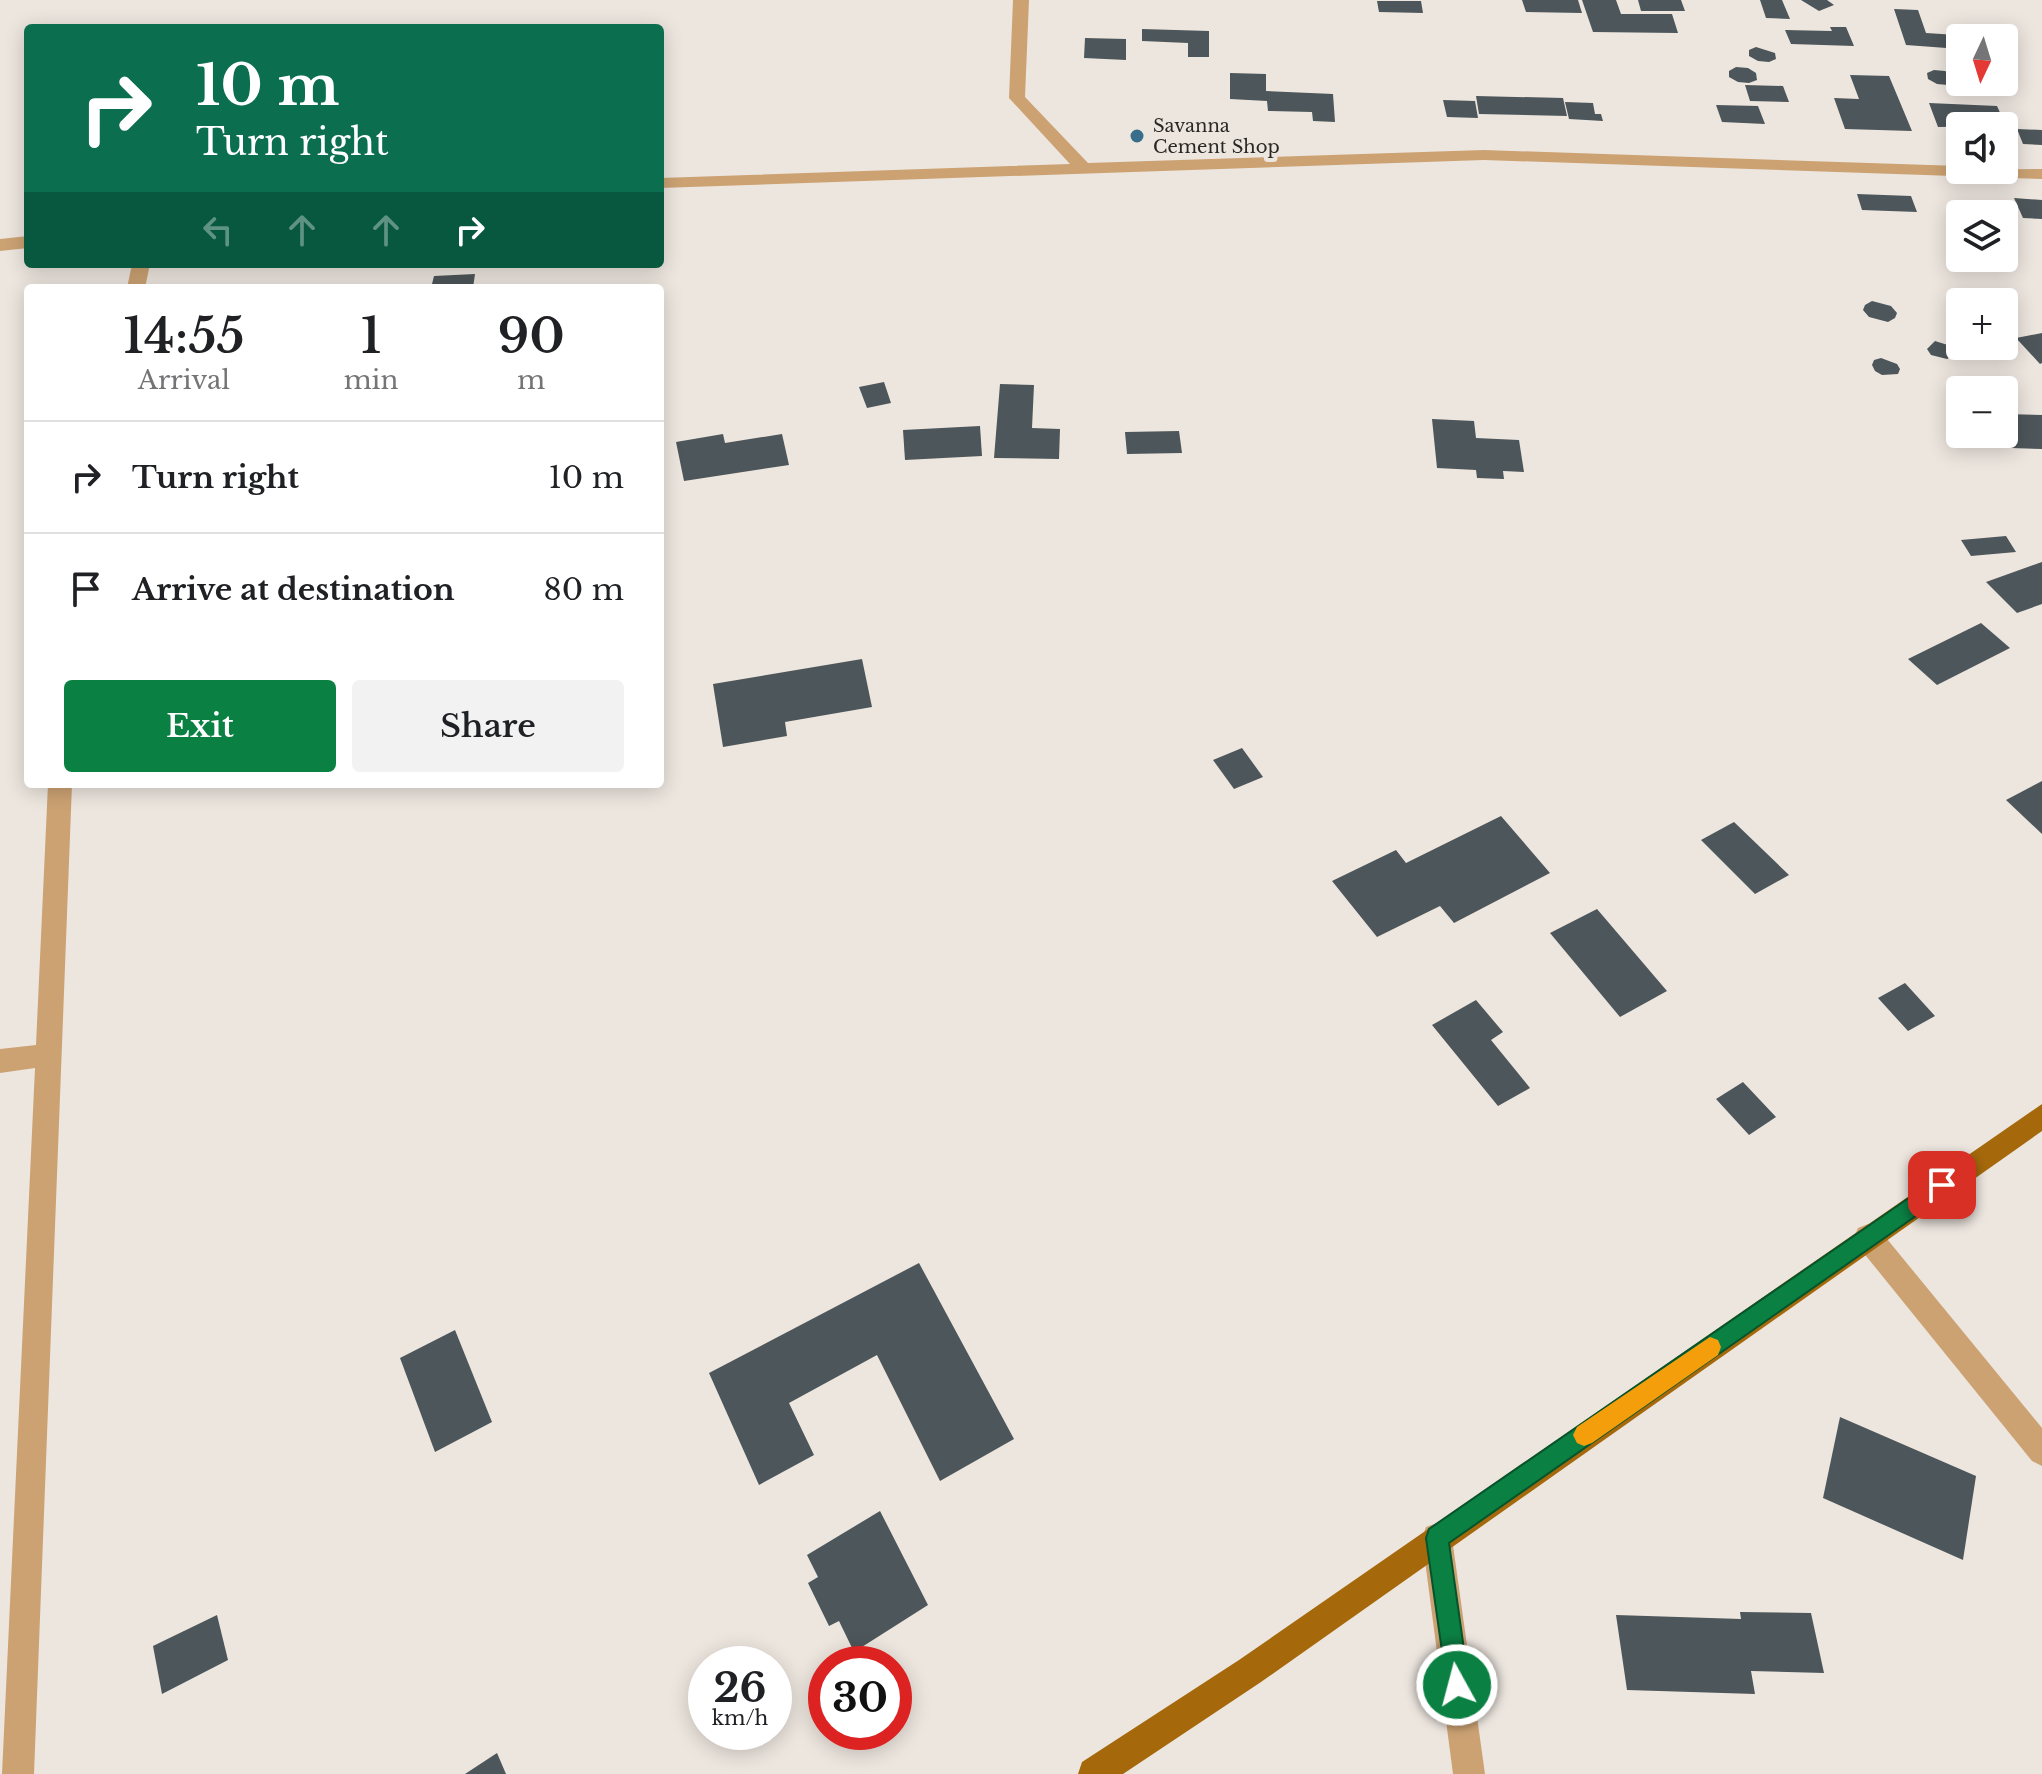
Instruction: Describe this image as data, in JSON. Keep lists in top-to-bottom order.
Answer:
{
  "places": ["Savanna Cement Shop"],
  "north": "bottom",
  "page": {
    "map_buttons": ["+", "−"],
    "turn": ["10 m", "Turn right"],
    "eta": [
      "14:55",
      "Arrival",
      "1",
      "min",
      "90",
      "m"
    ],
    "list": [
      {
        "name": "Turn right",
        "value": "10 m"
      },
      {
        "name": "Arrive at destination",
        "value": "80 m"
      }
    ],
    "buttons": ["Exit", "Share"],
    "speed": "26 km/h",
    "limit": "30"
  }
}
